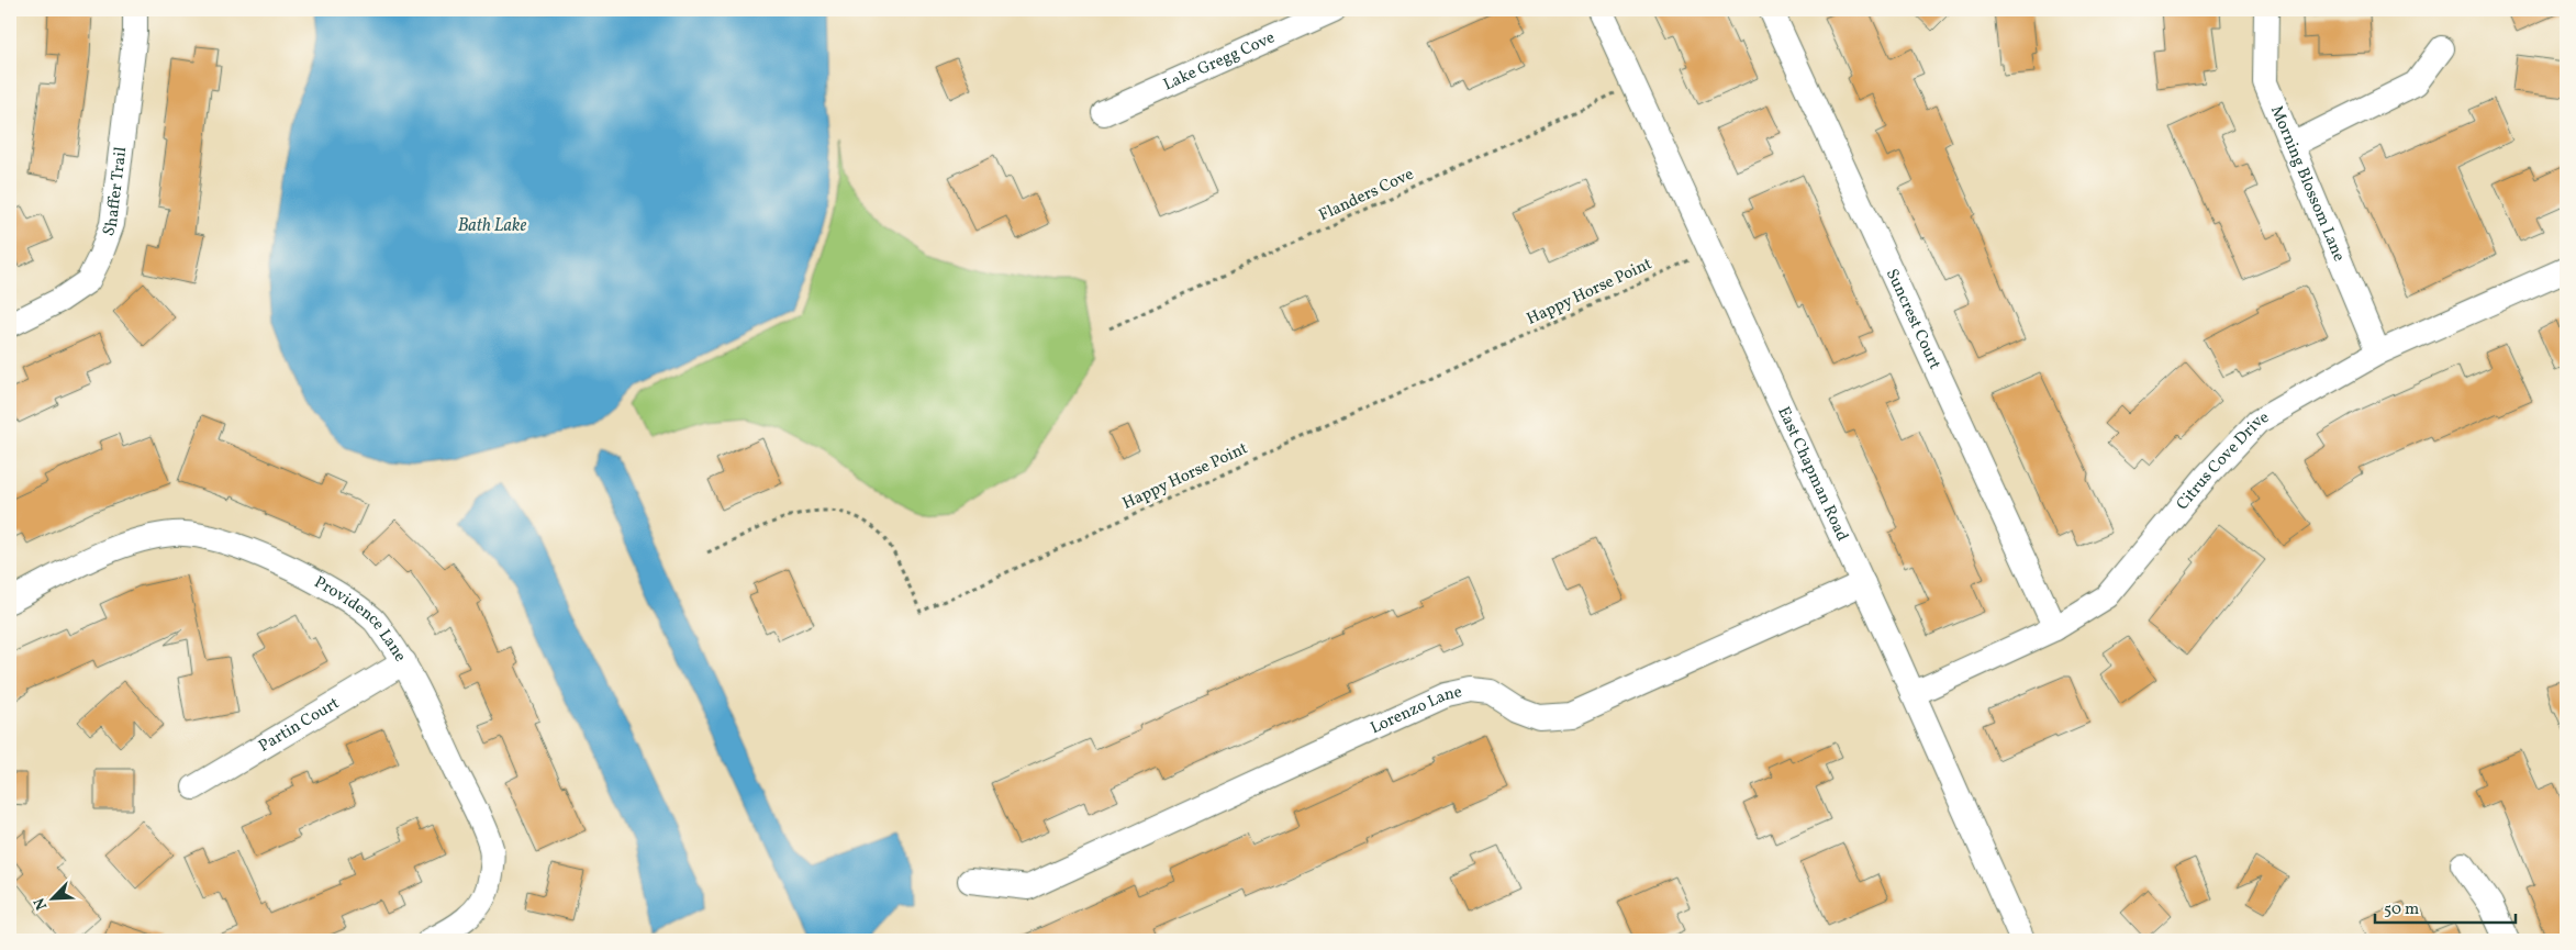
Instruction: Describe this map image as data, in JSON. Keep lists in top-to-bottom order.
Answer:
{
  "streets": {
    "street": [
      "Lake Gregg Cove",
      "Morning Blossom Lane",
      "Shaffer Trail",
      "Suncrest Court",
      "Citrus Cove Drive",
      "East Chapman Road",
      "Providence Lane",
      "Lorenzo Lane",
      "Partin Court"
    ],
    "path": ["Flanders Cove", "Happy Horse Point"]
  },
  "crossings": [
    ["Morning Blossom Lane", "Citrus Cove Drive"],
    ["Flanders Cove", "East Chapman Road"],
    ["Happy Horse Point", "East Chapman Road"],
    ["Suncrest Court", "Citrus Cove Drive"],
    ["Citrus Cove Drive", "East Chapman Road"],
    ["East Chapman Road", "Lorenzo Lane"],
    ["Providence Lane", "Partin Court"]
  ],
  "water": ["Bath Lake"],
  "scale_bar": "50 m",
  "north": "bottom left"
}
